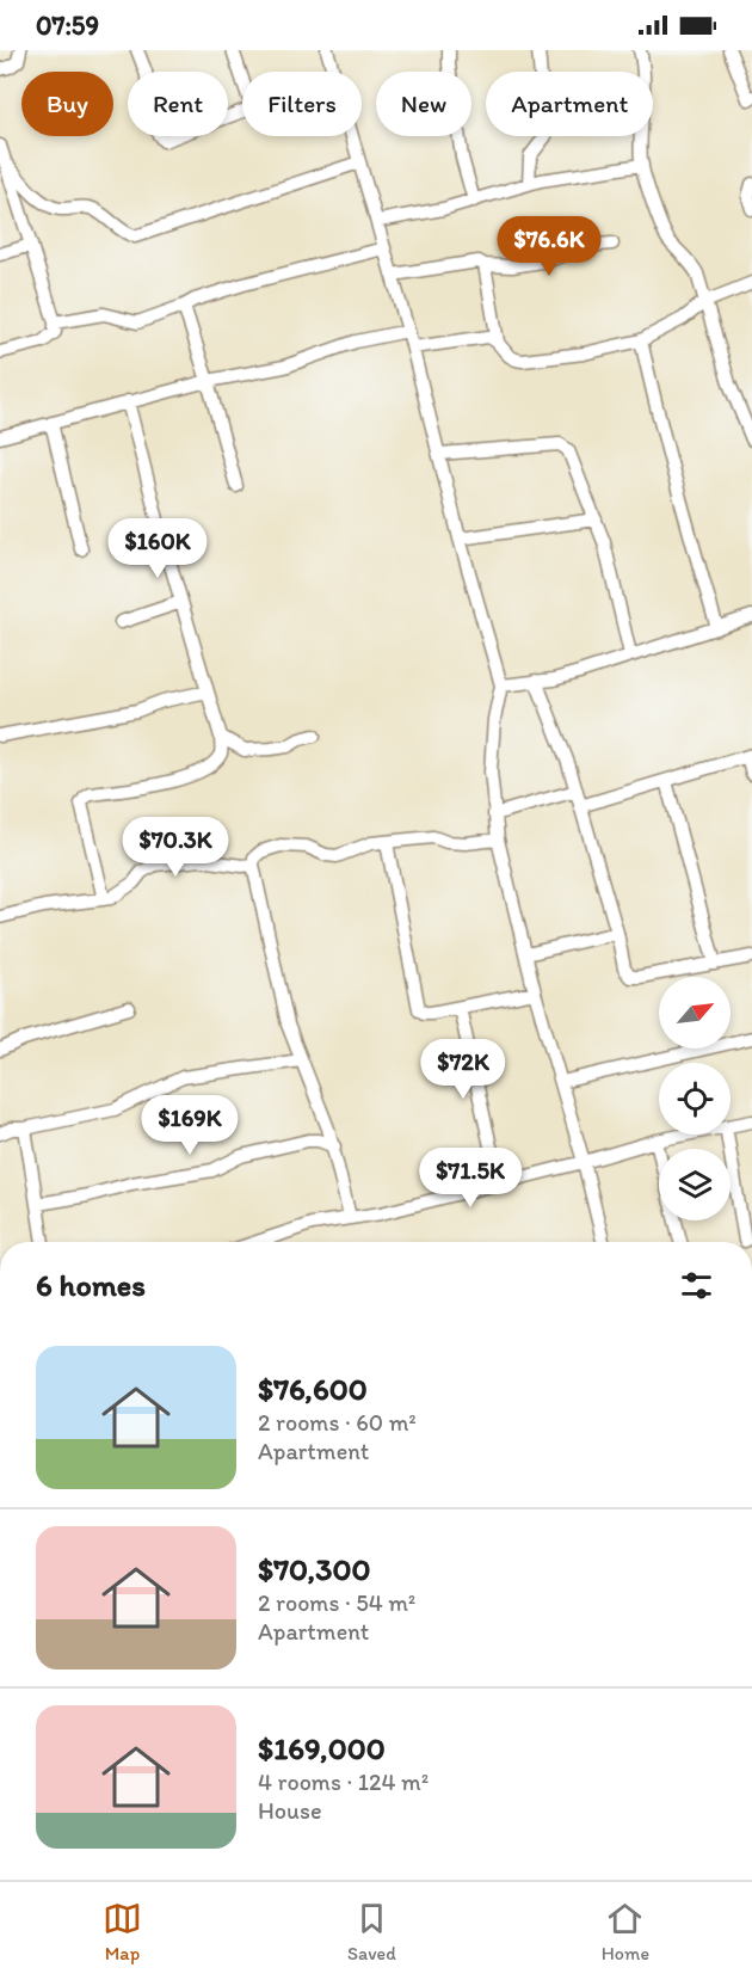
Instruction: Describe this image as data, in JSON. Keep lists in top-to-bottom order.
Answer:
{
  "north": "top right",
  "page": {
    "status": "07:59",
    "chip": [
      "Buy",
      "Rent",
      "Filters",
      "New",
      "Apartment"
    ],
    "price": [
      "$76.6K",
      "$160K",
      "$70.3K",
      "$72K",
      "$169K",
      "$71.5K"
    ],
    "heading": "6 homes",
    "list": [
      {
        "name": "$76,600",
        "note": "2 rooms · 60 m² · Apartment"
      },
      {
        "name": "$70,300",
        "note": "2 rooms · 54 m² · Apartment"
      },
      {
        "name": "$169,000",
        "note": "4 rooms · 124 m² · House"
      }
    ],
    "tabs": ["Map", "Saved", "Home"]
  }
}
